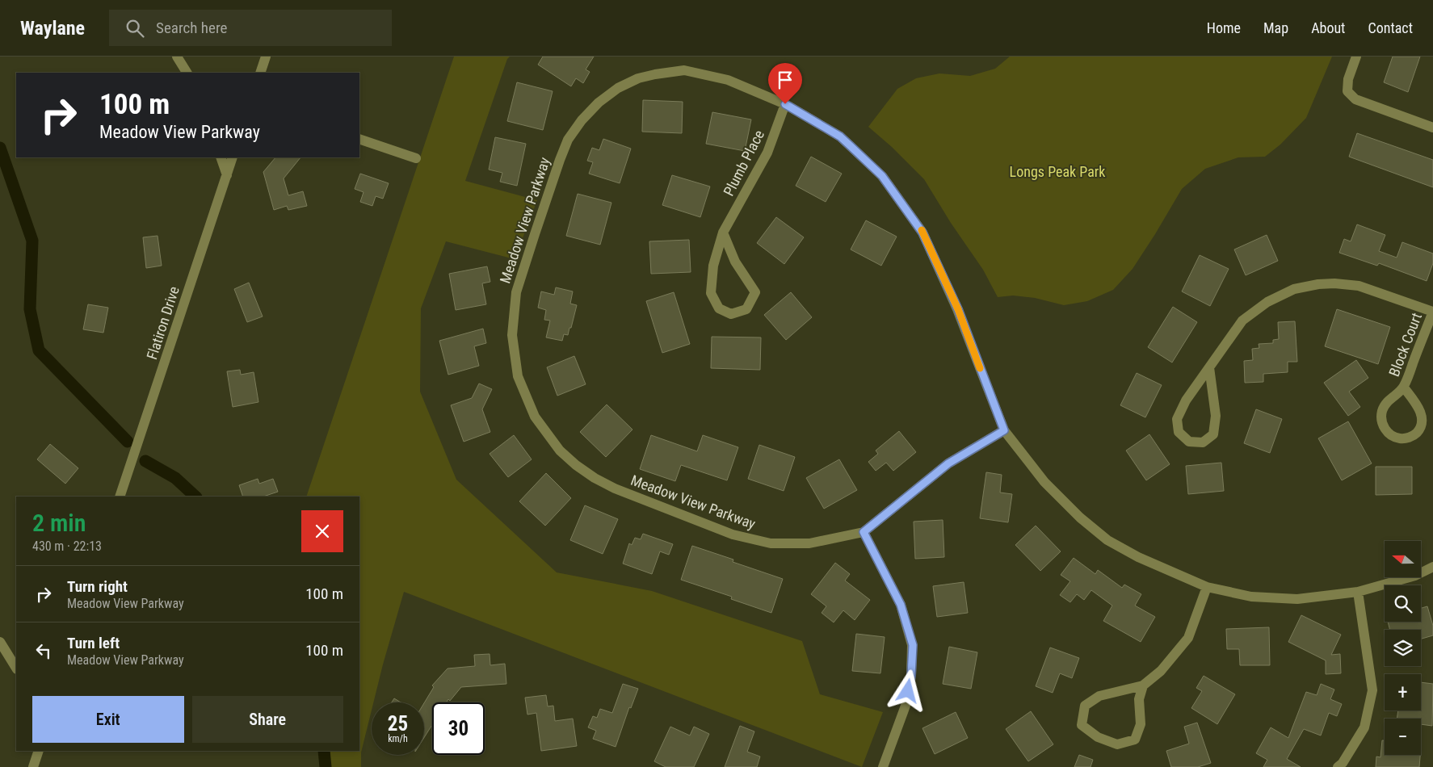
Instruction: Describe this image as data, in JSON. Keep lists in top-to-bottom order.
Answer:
{
  "streets": {
    "street": [
      "Plumb Place",
      "Meadow View Parkway",
      "Flatiron Drive",
      "Block Court"
    ]
  },
  "crossings": [
    ["Plumb Place", "Meadow View Parkway"]
  ],
  "parks": ["Longs Peak Park"],
  "north": "left",
  "page": {
    "header": "Waylane",
    "search": "Search here",
    "nav": [
      "Home",
      "Map",
      "About",
      "Contact"
    ],
    "turn": ["100 m", "Meadow View Parkway"],
    "heading": ["2 min", "430 m · 22:13"],
    "map_buttons": ["+", "−"],
    "list": [
      {
        "name": "Turn right",
        "note": "Meadow View Parkway",
        "value": "100 m"
      },
      {
        "name": "Turn left",
        "note": "Meadow View Parkway",
        "value": "100 m"
      }
    ],
    "buttons": ["Exit", "Share"],
    "speed": "25 km/h",
    "limit": "30"
  }
}
